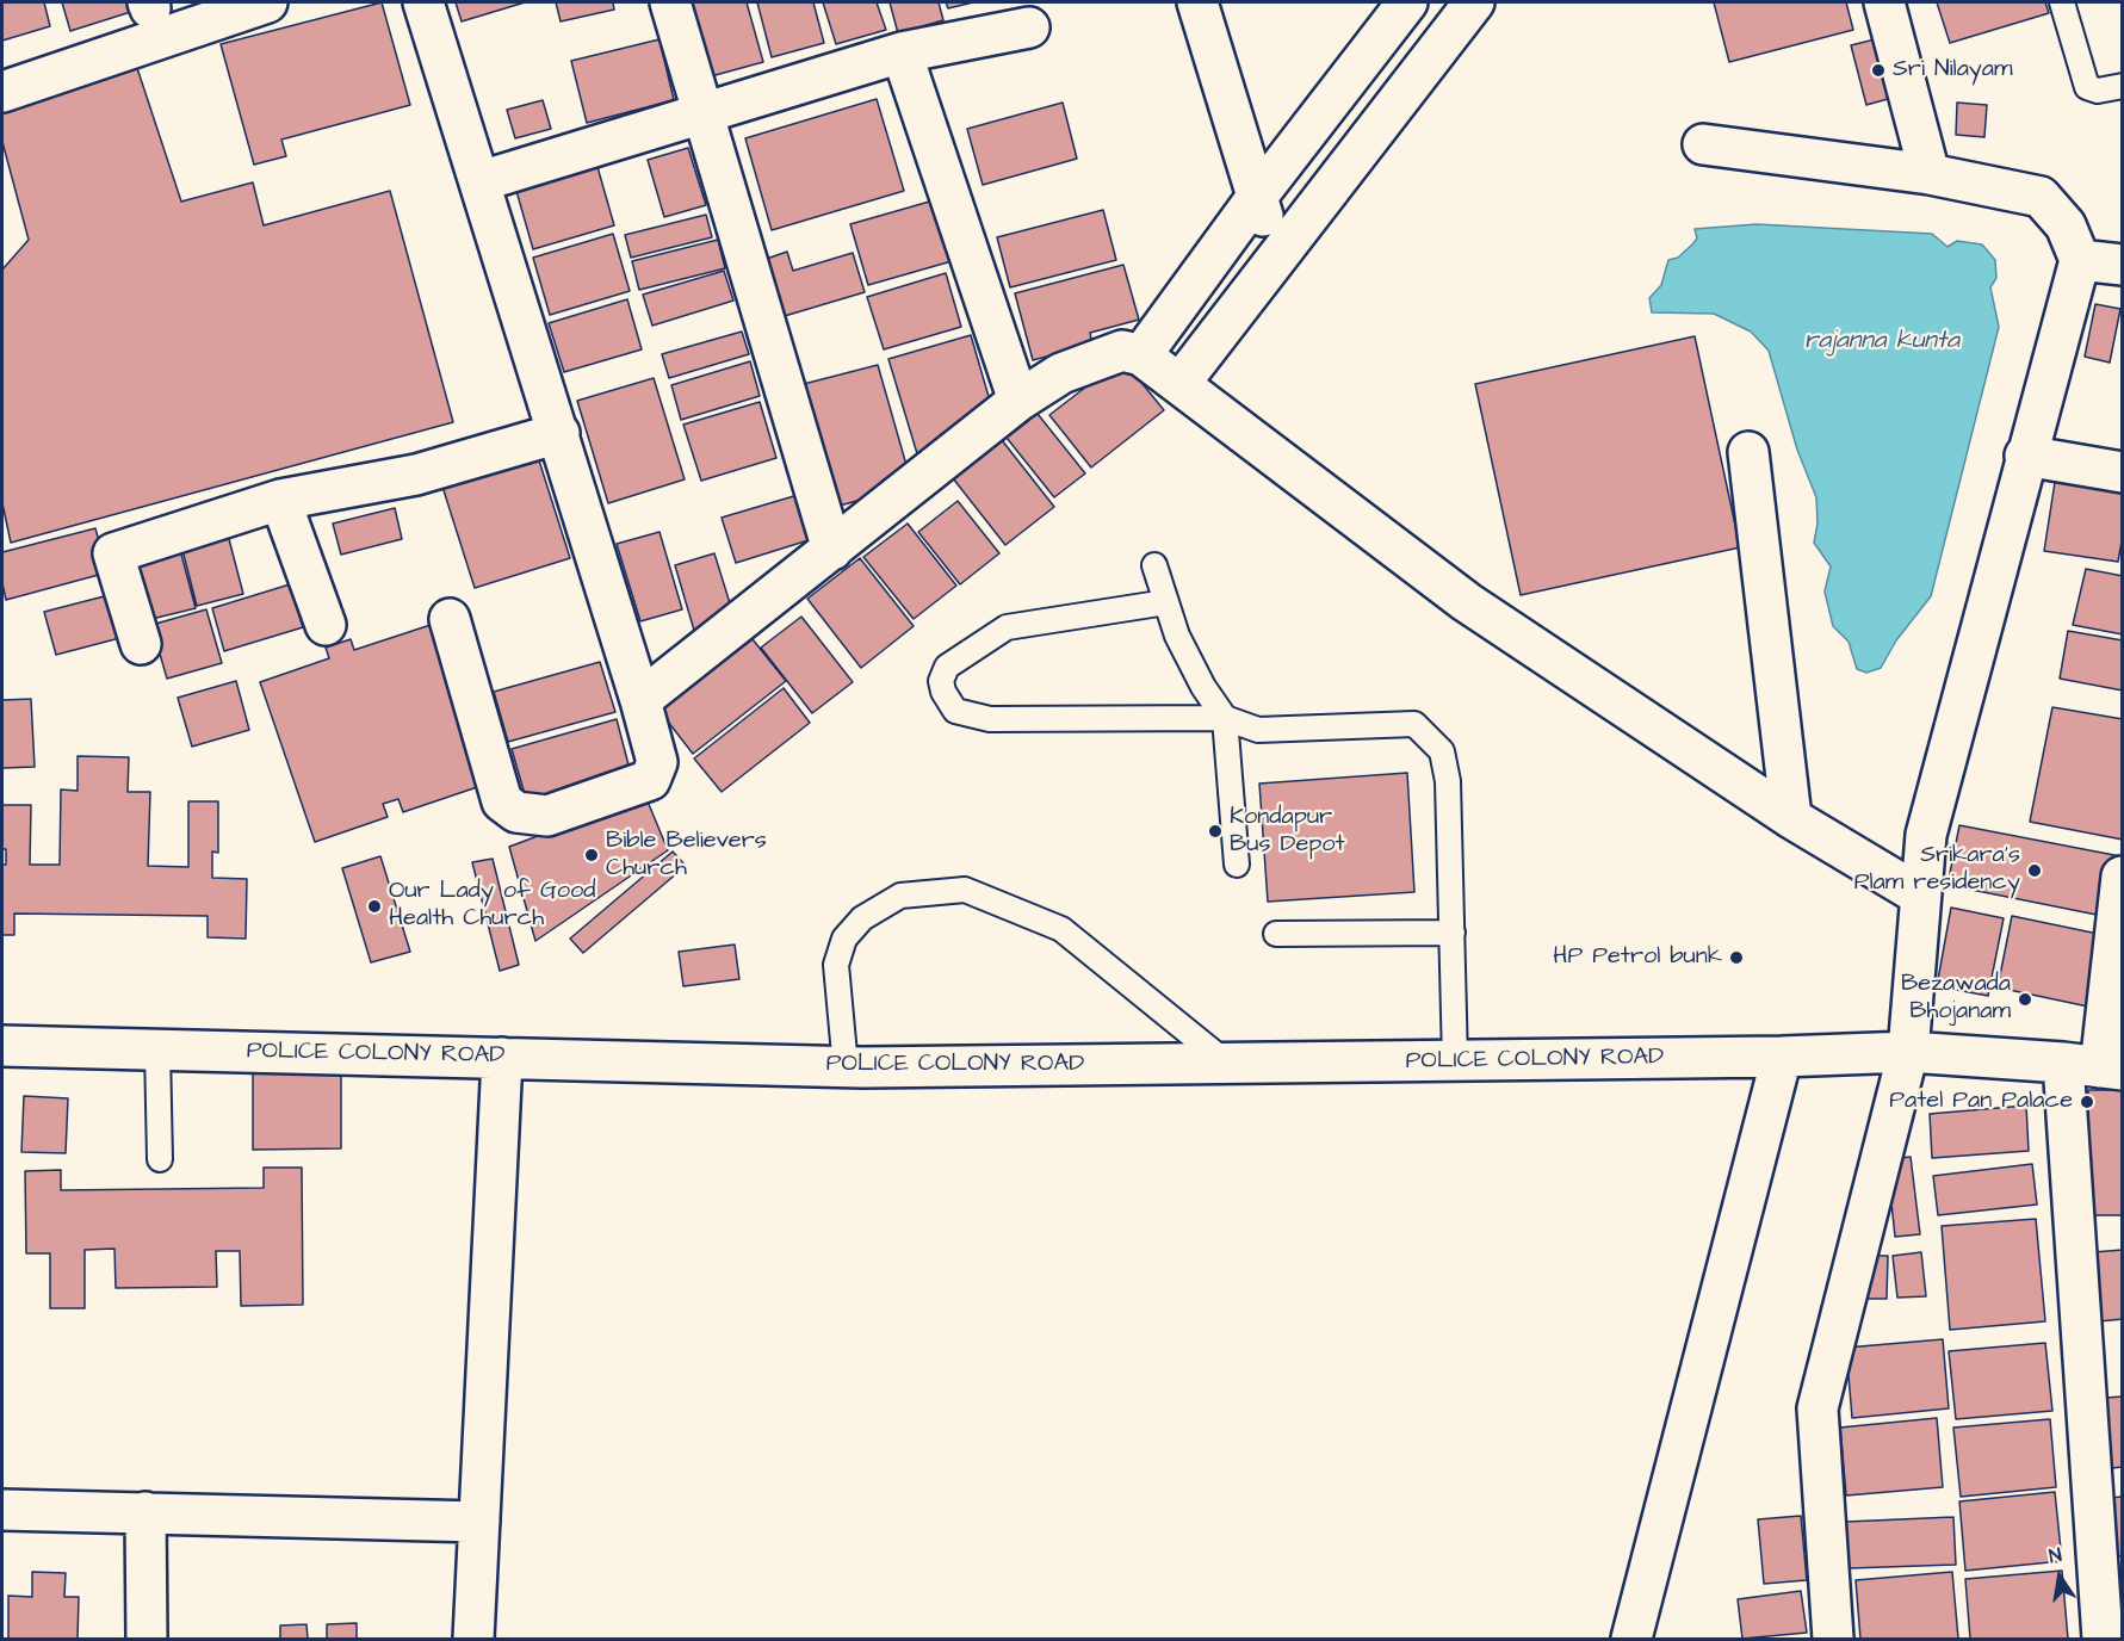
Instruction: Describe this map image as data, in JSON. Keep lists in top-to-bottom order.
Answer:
{
  "streets": {
    "street": ["POLICE COLONY ROAD"]
  },
  "water": ["rajanna kunta"],
  "places": [
    "Sri Nilayam",
    "Kondapur Bus Depot",
    "Bible Believers Church",
    "Srikara's Plam residency",
    "Our Lady of Good Health Church",
    "HP Petrol bunk",
    "Bezawada Bhojanam",
    "Patel Pan Palace"
  ],
  "north": "top"
}
